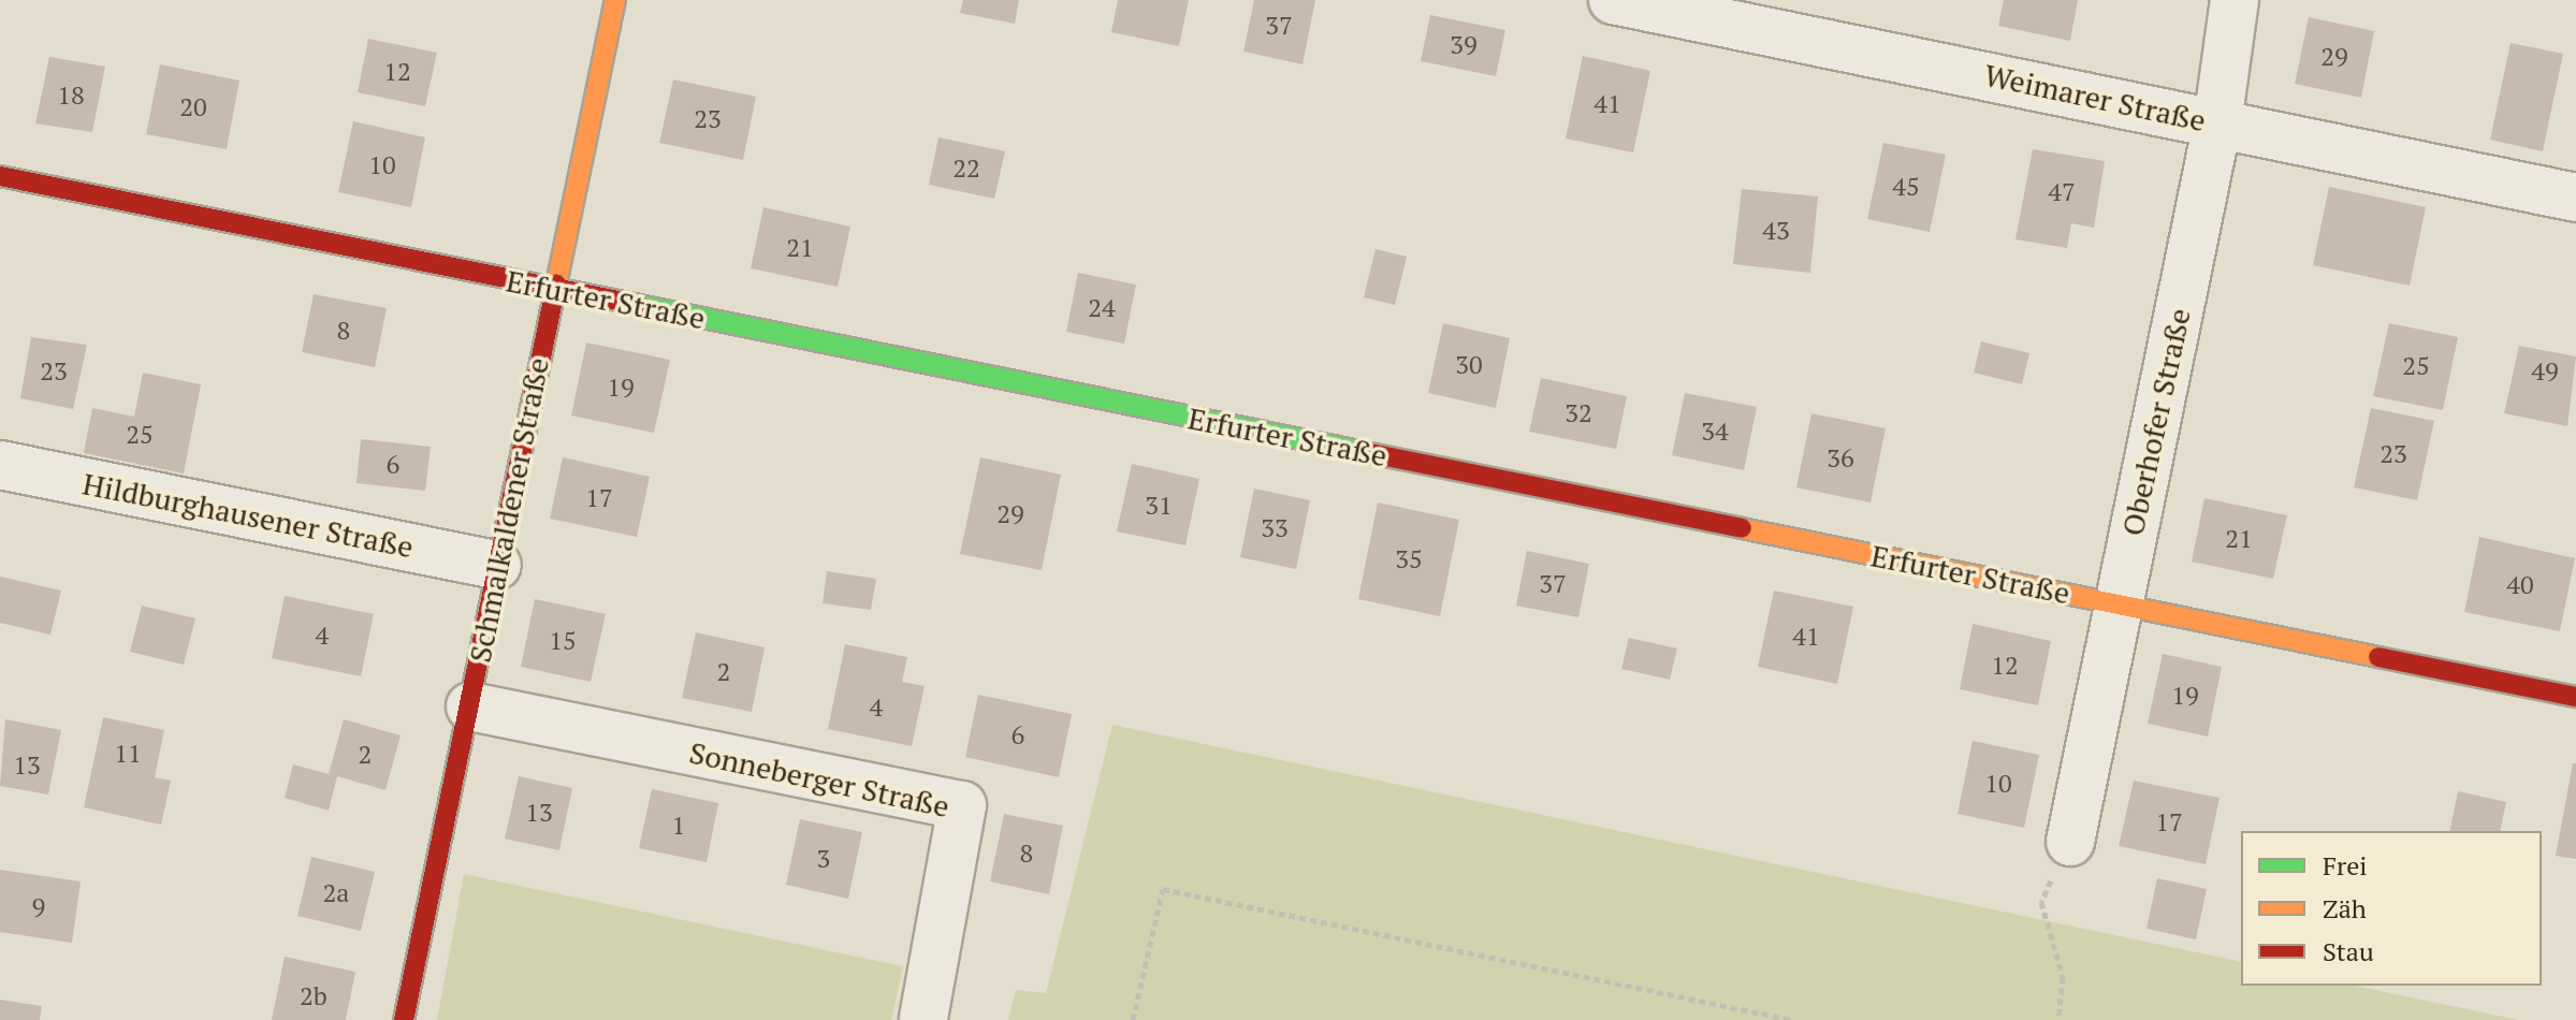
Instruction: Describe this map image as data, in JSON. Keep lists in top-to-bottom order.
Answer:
{
  "streets": {
    "street": [
      "Weimarer Straße",
      "Erfurter Straße",
      "Oberhofer Straße",
      "Schmalkaldener Straße",
      "Hildburghausener Straße",
      "Sonneberger Straße"
    ]
  },
  "crossings": [
    ["Weimarer Straße", "Oberhofer Straße"],
    ["Erfurter Straße", "Oberhofer Straße"],
    ["Erfurter Straße", "Schmalkaldener Straße"],
    ["Schmalkaldener Straße", "Hildburghausener Straße"],
    ["Schmalkaldener Straße", "Sonneberger Straße"]
  ],
  "house_numbers": [
    "37",
    "39",
    "29",
    "12",
    "18",
    "41",
    "20",
    "23",
    "10",
    "22",
    "45",
    "47",
    "43",
    "21",
    "24",
    "8",
    "30",
    "25",
    "23",
    "49",
    "19",
    "32",
    "34",
    "25",
    "23",
    "36",
    "6",
    "17",
    "31",
    "29",
    "33",
    "21",
    "35",
    "37",
    "40",
    "4",
    "41",
    "15",
    "12",
    "2",
    "19",
    "4",
    "6",
    "11",
    "2",
    "13",
    "10",
    "13",
    "17",
    "1",
    "8",
    "3",
    "2a",
    "9",
    "2b"
  ],
  "legend": ["Frei", "Zäh", "Stau"]
}
